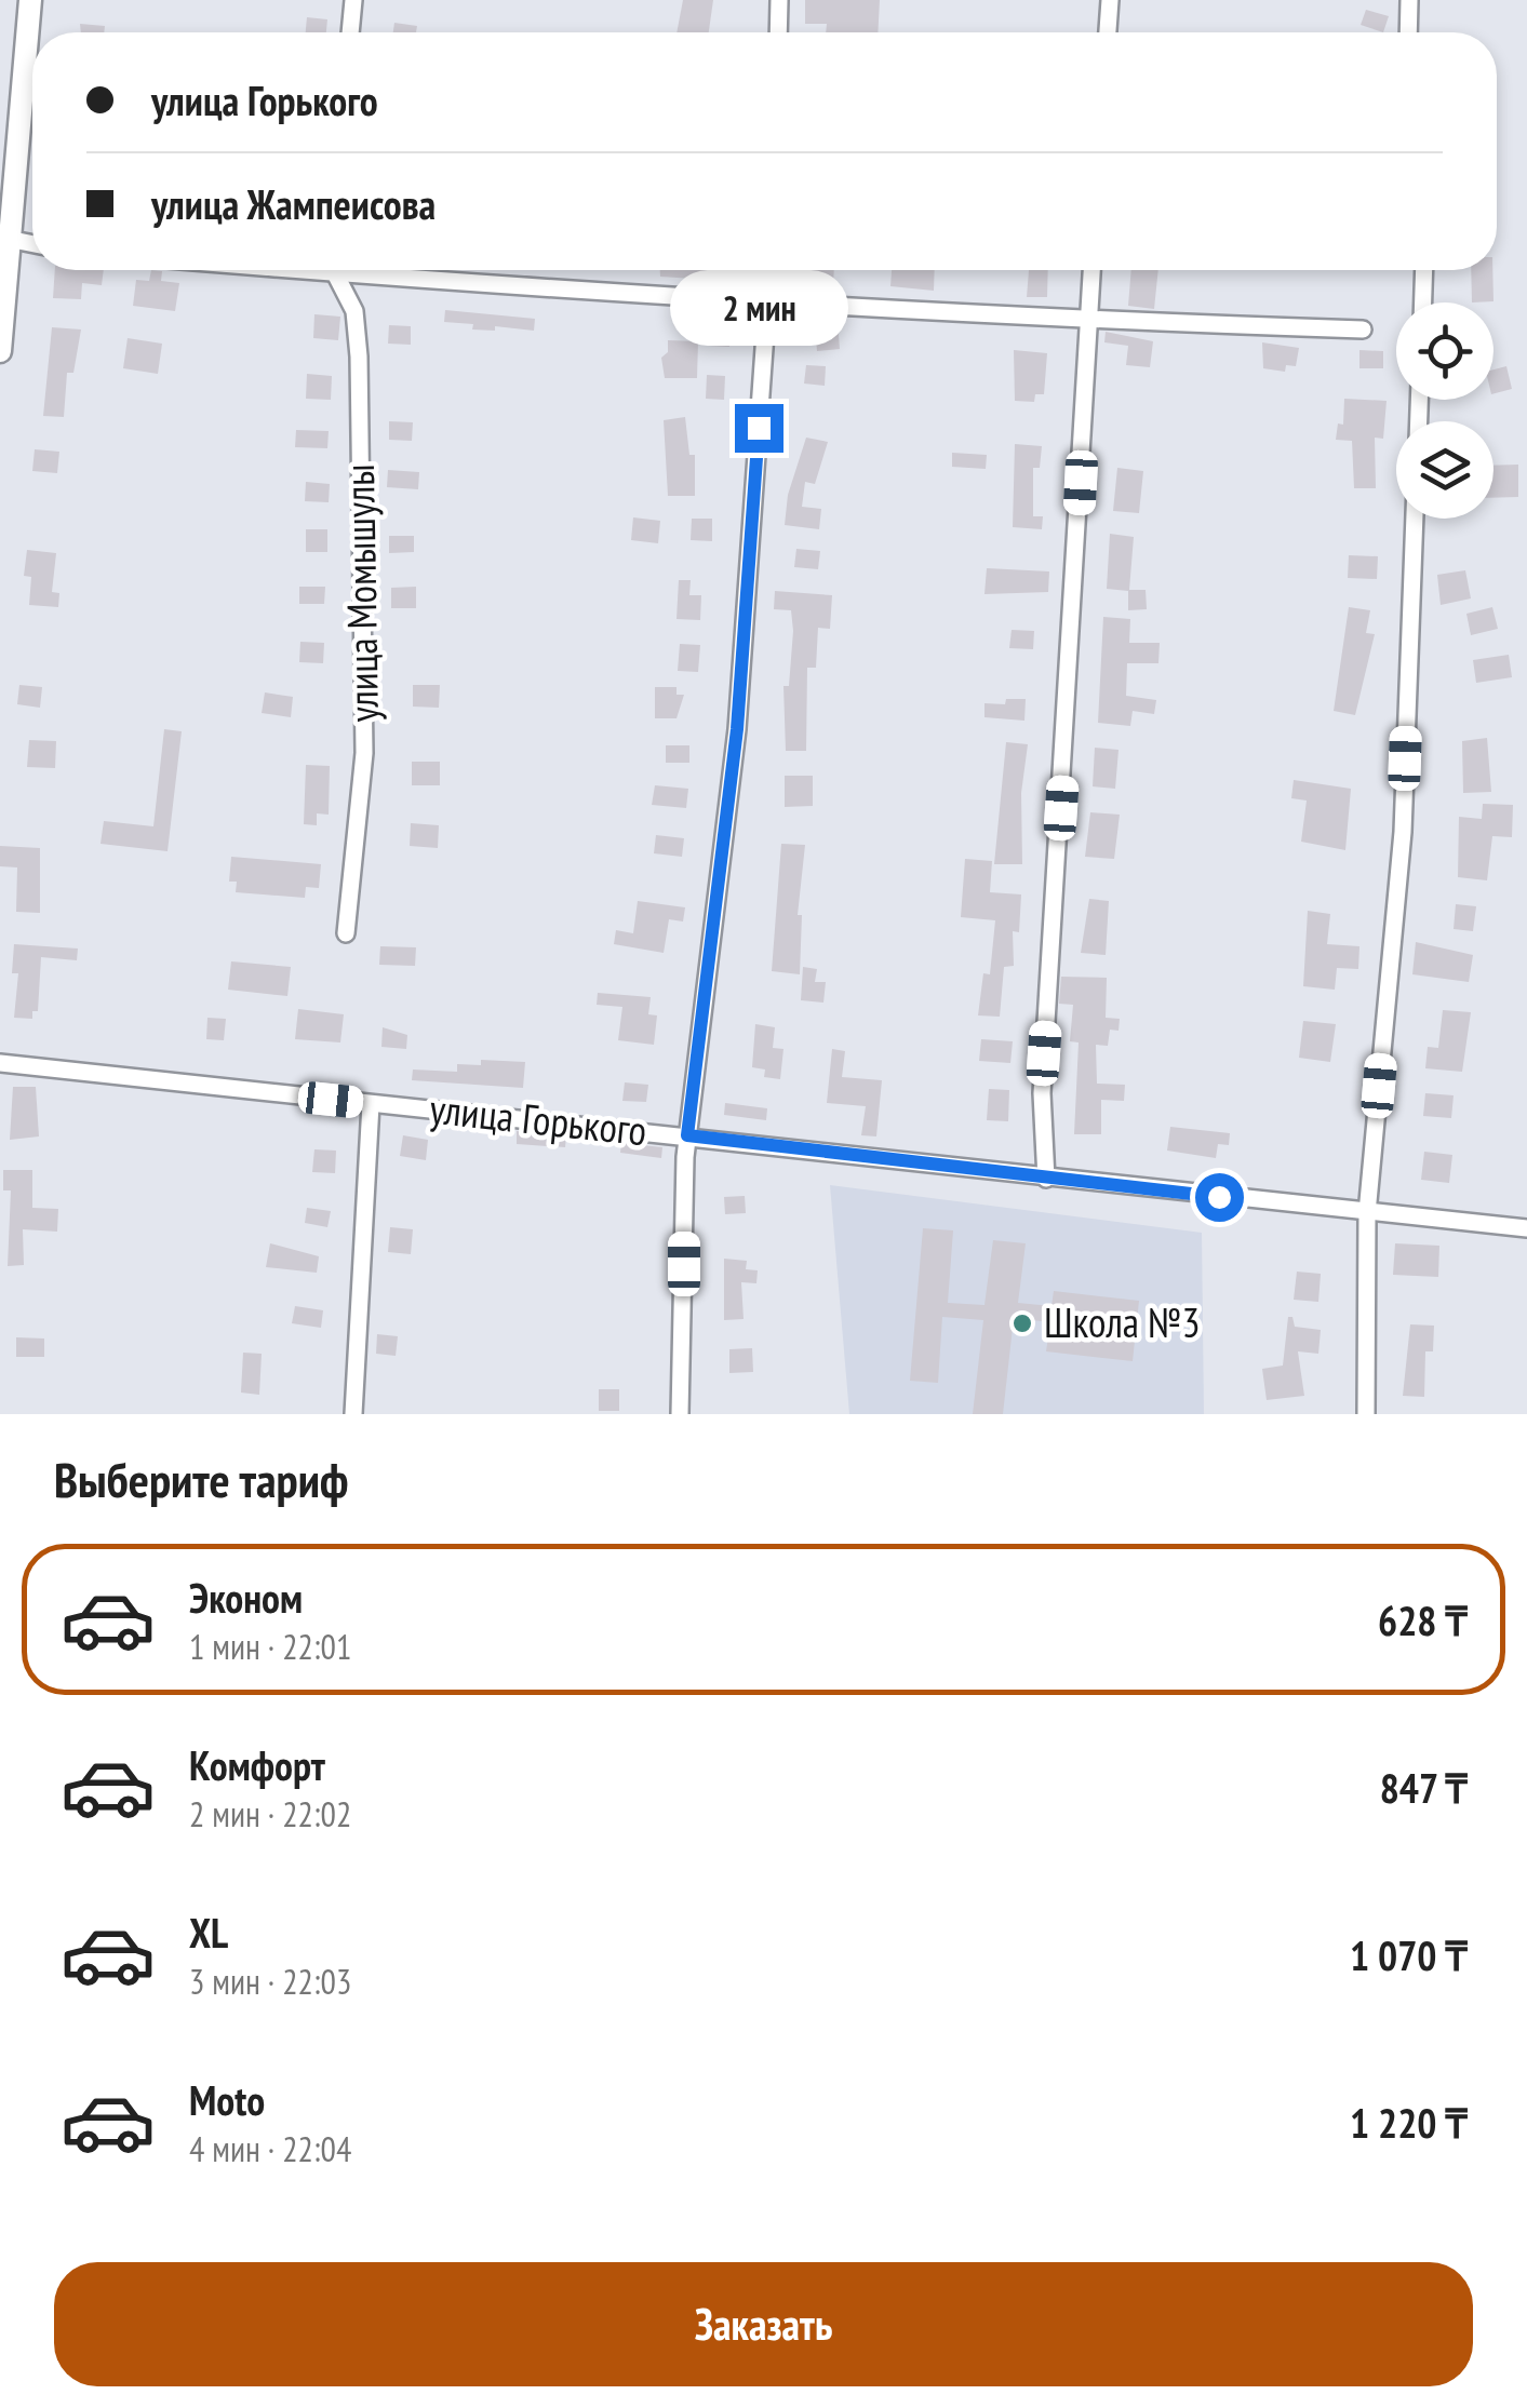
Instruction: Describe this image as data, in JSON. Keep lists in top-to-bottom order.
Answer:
{
  "streets": {
    "street": ["улица Момышулы", "улица Горького"]
  },
  "places": ["Школа №3"],
  "page": {
    "banner": ["улица Горького", "улица Жампеисова"],
    "bubble": "2 мин",
    "heading": "Выберите тариф",
    "list": [
      {
        "name": "Эконом",
        "note": "1 мин · 22:01",
        "value": "628 ₸"
      },
      {
        "name": "Комфорт",
        "note": "2 мин · 22:02",
        "value": "847 ₸"
      },
      {
        "name": "XL",
        "note": "3 мин · 22:03",
        "value": "1 070 ₸"
      },
      {
        "name": "Moto",
        "note": "4 мин · 22:04",
        "value": "1 220 ₸"
      }
    ],
    "buttons": "Заказать"
  }
}
